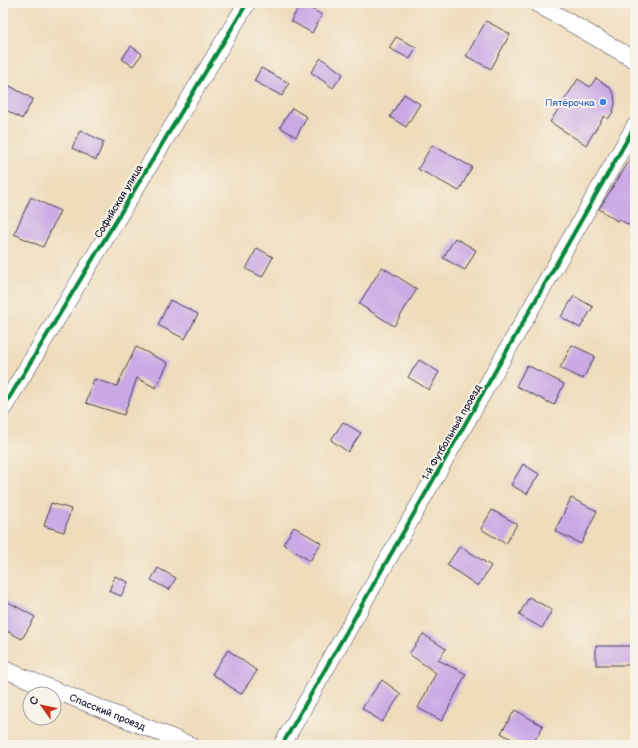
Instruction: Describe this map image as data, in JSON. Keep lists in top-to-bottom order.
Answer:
{
  "streets": {
    "street": ["Софийская улица", "1-й Футбольный проезд", "Спасский проезд"]
  },
  "places": ["Пятёрочка"],
  "north": "top left"
}
